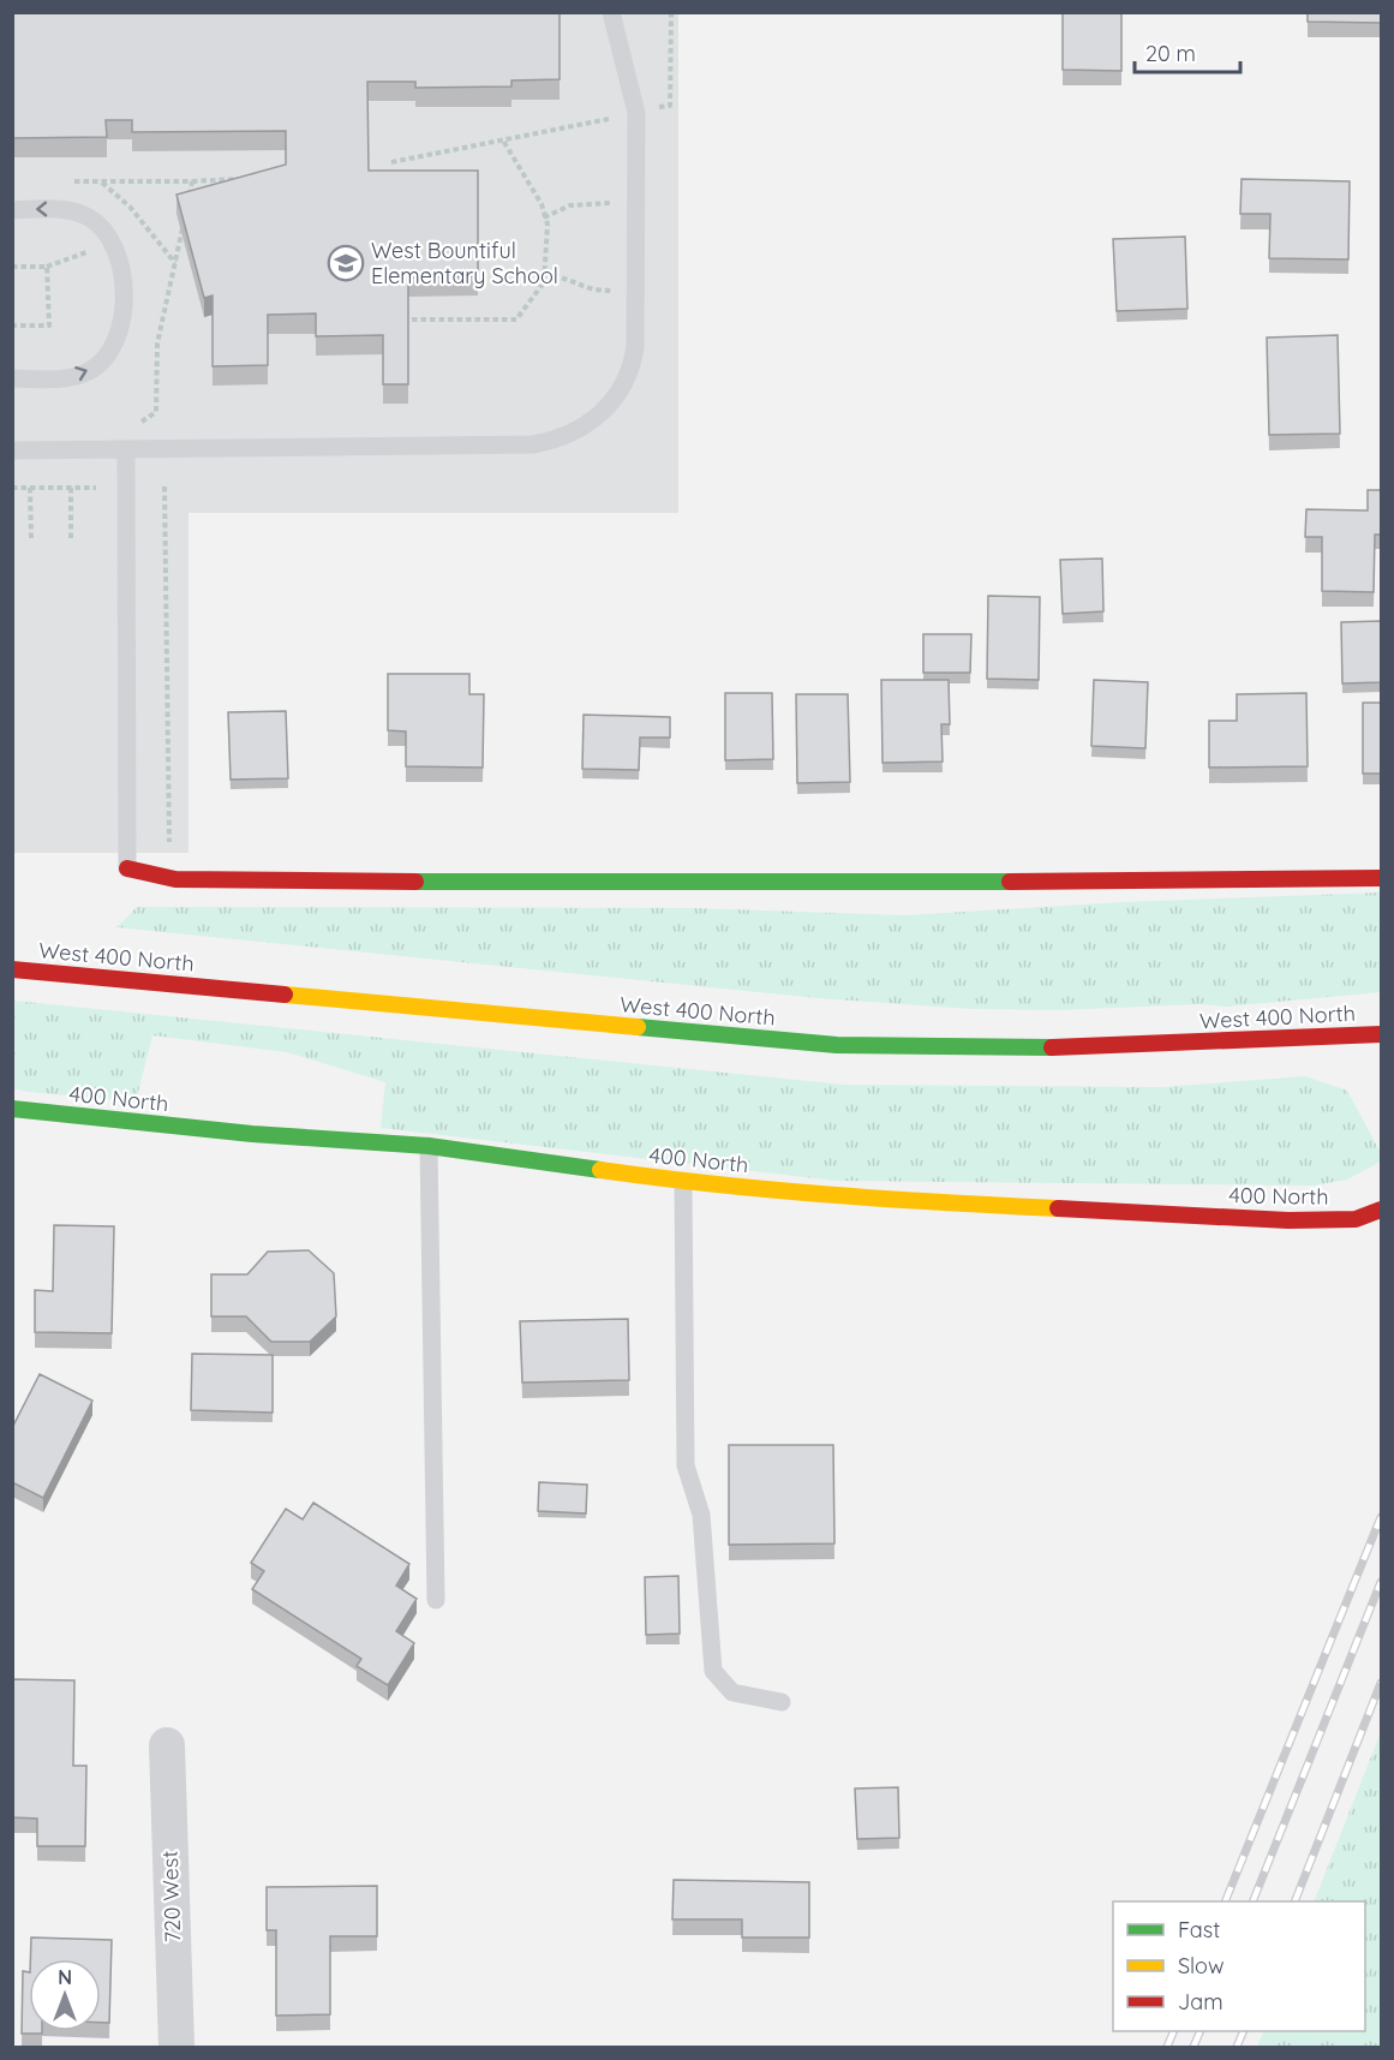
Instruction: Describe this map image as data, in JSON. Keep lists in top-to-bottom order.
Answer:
{
  "streets": {
    "street": ["West 400 North", "400 North", "720 West"]
  },
  "places": {
    "school or university": ["West Bountiful Elementary School"]
  },
  "legend": ["Fast", "Slow", "Jam"],
  "scale_bar": "20 m",
  "north": "top"
}
